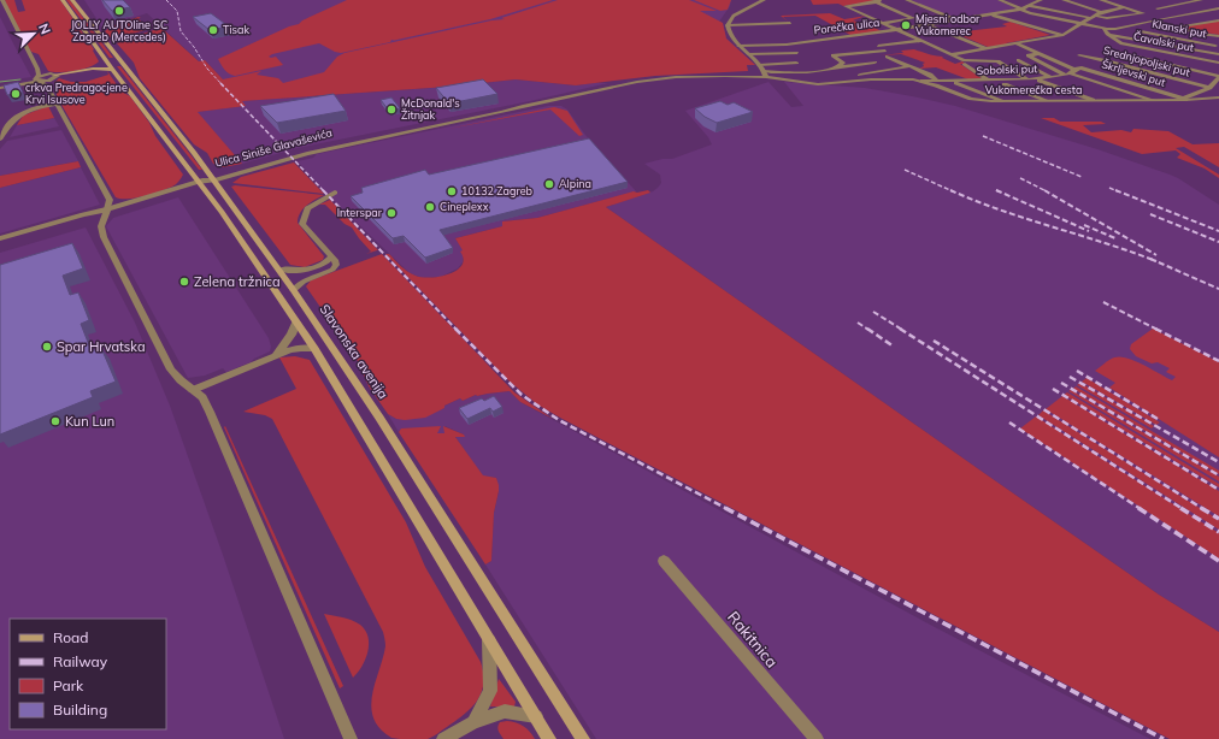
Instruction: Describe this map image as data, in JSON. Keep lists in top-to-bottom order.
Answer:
{
  "streets": {
    "main road": ["Slavonska avenija"],
    "street": [
      "Porečka ulica",
      "Klanski put",
      "Čavalski put",
      "Srednjopoljski put",
      "Sobolski put",
      "Škrljevski put",
      "Vukomerečka cesta",
      "Ulica Siniše Glavaševića",
      "Rakitnica"
    ]
  },
  "crossings": [
    ["Sobolski put", "Škrljevski put"],
    ["Sobolski put", "Vukomerečka cesta"],
    ["Škrljevski put", "Vukomerečka cesta"],
    ["Vukomerečka cesta", "Ulica Siniše Glavaševića"],
    ["Ulica Siniše Glavaševića", "Slavonska avenija"]
  ],
  "places": [
    "JOLLY AUTOline SC Zagreb (Mercedes)",
    "Mjesni odbor Vukomerec",
    "Tisak",
    "crkva Predragocjene Krvi Isusove",
    "McDonald's Žitnjak",
    "Alpina",
    "10132 Zagreb",
    "Cineplexx",
    "Interspar",
    "Zelena tržnica",
    "Spar Hrvatska",
    "Kun Lun"
  ],
  "legend": [
    "Road",
    "Railway",
    "Park",
    "Building"
  ],
  "north": "top right"
}
